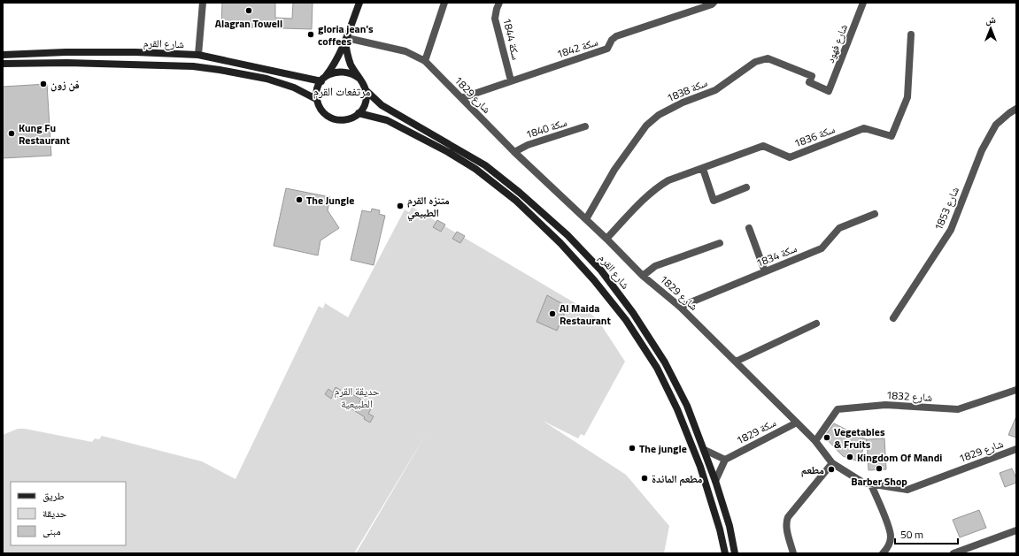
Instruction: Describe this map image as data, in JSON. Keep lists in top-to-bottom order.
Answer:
{
  "streets": {
    "main road": ["شارع القرم"],
    "street": [
      "سكة 1844",
      "شارع فهود",
      "سكة 1842",
      "1838 سكة",
      "1829 شارع",
      "سكة 1840",
      "سكة 1836",
      "شارع 1853",
      "سكة 1834",
      "1832 شارع",
      "سكة 1829"
    ]
  },
  "crossings": [
    ["سكة 1844", "سكة 1842"],
    ["شارع فهود", "1838 سكة"],
    ["سكة 1842", "1829 شارع"],
    ["1838 سكة", "1829 شارع"],
    ["1829 شارع", "سكة 1840"],
    ["1829 شارع", "سكة 1836"],
    ["1829 شارع", "سكة 1834"],
    ["1829 شارع", "1832 شارع"],
    ["1829 شارع", "سكة 1829"]
  ],
  "districts": ["مرتفعات القرم"],
  "parks": ["حديقة القرم الطبيعية"],
  "places": [
    "Alagran Towell",
    "gloria jean's coffees",
    "فن زون",
    "Kung Fu Restaurant",
    "The Jungle",
    "متنزه القرم الطبيعي",
    "Al Maida Restaurant",
    "Vegetables & Fruits",
    "The jungle",
    "Kingdom Of Mandi",
    "Barber Shop",
    "مطعم",
    "مطعم المائدة"
  ],
  "legend": ["طريق", "حديقة", "مبنى"],
  "scale_bar": "50 m",
  "north": "top"
}
